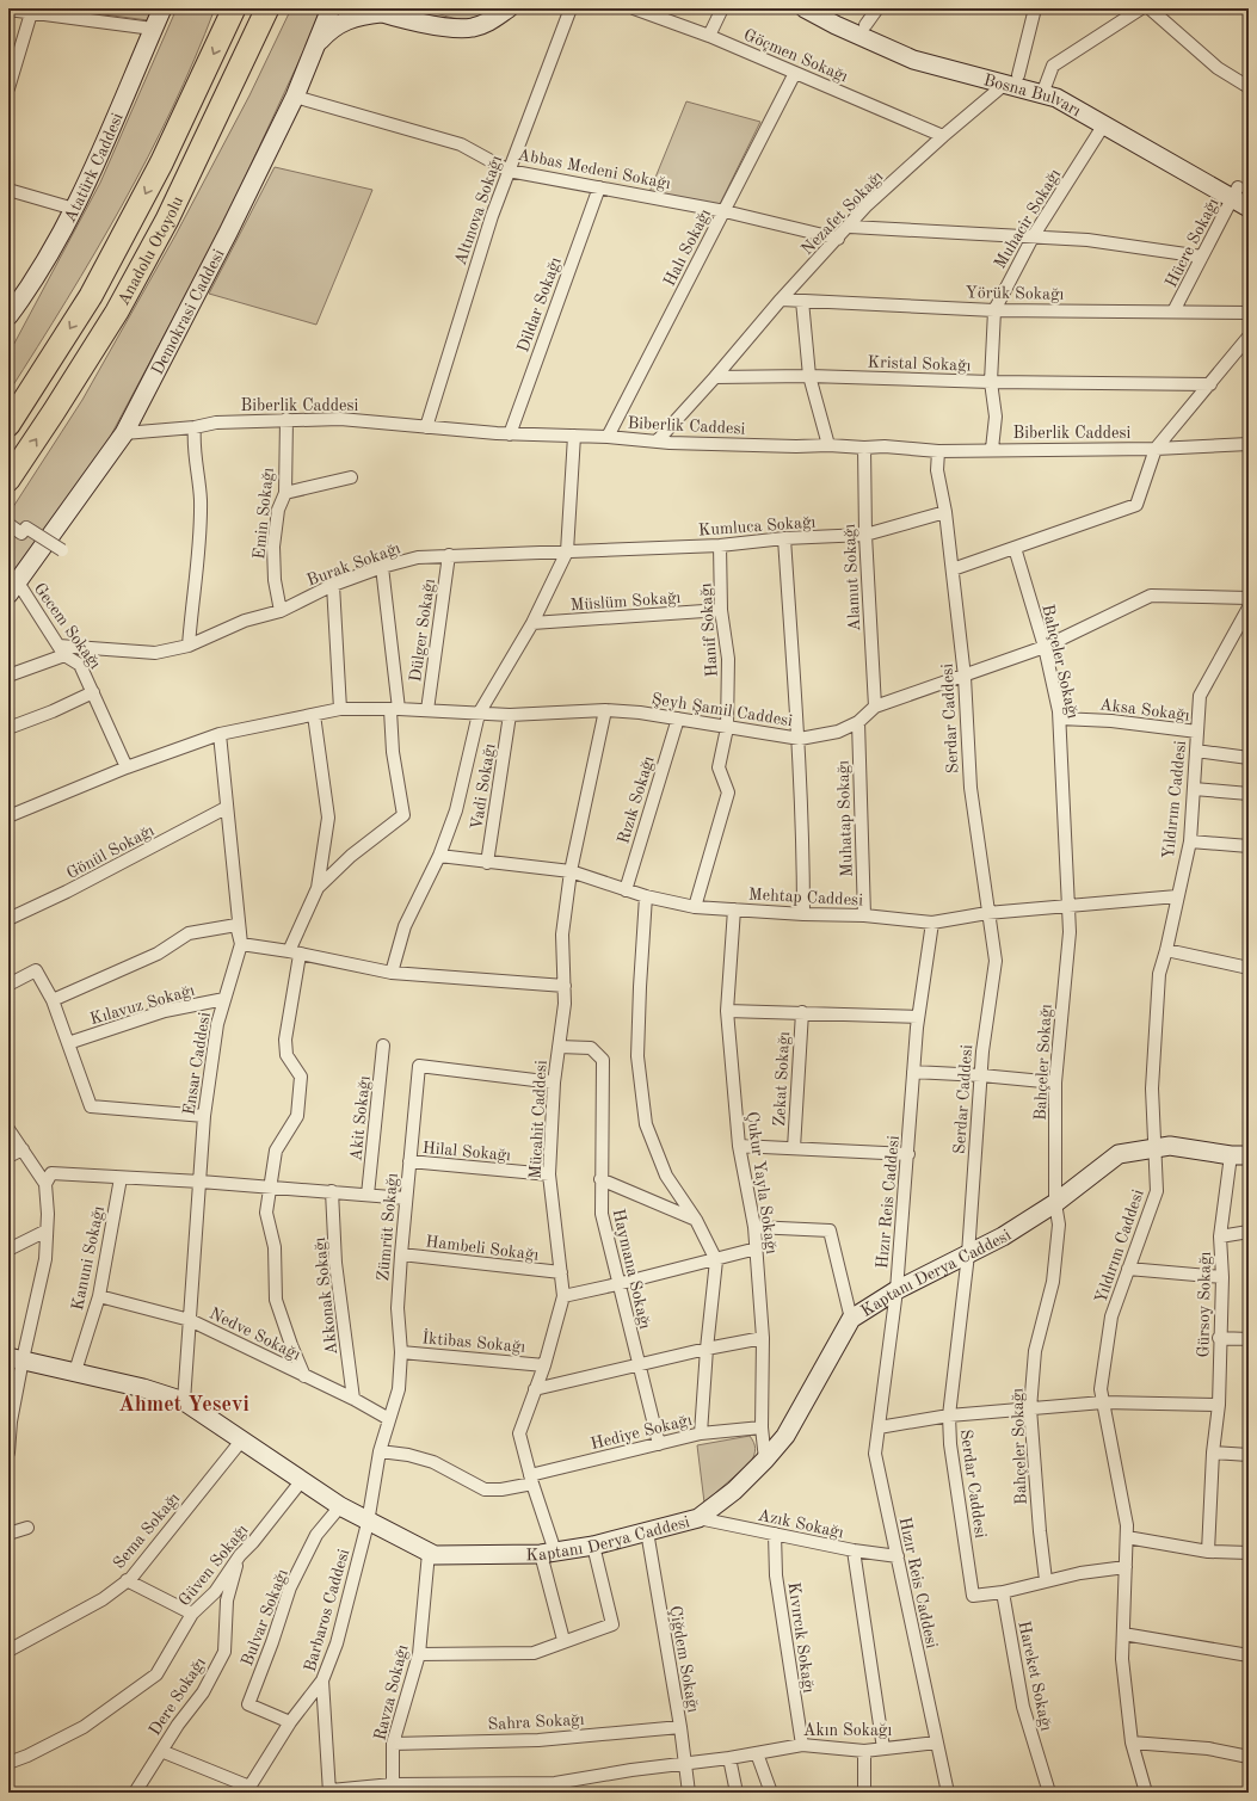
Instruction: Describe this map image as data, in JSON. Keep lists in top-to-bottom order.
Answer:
{
  "streets": {
    "highway": ["Anadolu Otoyolu"],
    "street": [
      "Göçmen Sokağı",
      "Bosna Bulvarı",
      "Atatürk Caddesi",
      "Abbas Medeni Sokağı",
      "Altınova Sokağı",
      "Nezafet Sokağı",
      "Muhacir Sokağı",
      "Hücre Sokağı",
      "Halı Sokağı",
      "Yörük Sokağı",
      "Dildar Sokağı",
      "Demokrasi Caddesi",
      "Kristal Sokağı",
      "Biberlik Caddesi",
      "Emin Sokağı",
      "Kumluca Sokağı",
      "Burak Sokağı",
      "Alamut Sokağı",
      "Müslüm Sokağı",
      "Gecem Sokağı",
      "Dülger Sokağı",
      "Hanif Sokağı",
      "Bahçeler Sokağı",
      "Şeyh Şamil Caddesi",
      "Aksa Sokağı",
      "Serdar Caddesi",
      "Vadi Sokağı",
      "Rızık Sokağı",
      "Yıldırım Caddesi",
      "Muhatap Sokağı",
      "Gönül Sokağı",
      "Mehtap Caddesi",
      "Kılavuz Sokağı",
      "Ensar Caddesi",
      "Zekat Sokağı",
      "Akit Sokağı",
      "Mücahit Caddesi",
      "Hilal Sokağı",
      "Çukur Yayla Sokağı",
      "Hızır Reis Caddesi",
      "Zümrüt Sokağı",
      "Hambeli Sokağı",
      "Kanuni Sokağı",
      "Haymana Sokağı",
      "Kaptanı Derya Caddesi",
      "Akkonak Sokağı",
      "Gürsoy Sokağı",
      "Nedve Sokağı",
      "İktibas Sokağı",
      "Hediye Sokağı",
      "Azık Sokağı",
      "Sema Sokağı",
      "Güven Sokağı",
      "Barbaros Caddesi",
      "Bulvar Sokağı",
      "Kıvırcık Sokağı",
      "Çiğdem Sokağı",
      "Hareket Sokağı",
      "Ravza Sokağı",
      "Dere Sokağı",
      "Sahra Sokağı",
      "Akın Sokağı"
    ]
  },
  "crossings": [
    ["Göçmen Sokağı", "Nezafet Sokağı"],
    ["Göçmen Sokağı", "Halı Sokağı"],
    ["Bosna Bulvarı", "Nezafet Sokağı"],
    ["Bosna Bulvarı", "Muhacir Sokağı"],
    ["Bosna Bulvarı", "Hücre Sokağı"],
    ["Abbas Medeni Sokağı", "Altınova Sokağı"],
    ["Abbas Medeni Sokağı", "Nezafet Sokağı"],
    ["Abbas Medeni Sokağı", "Halı Sokağı"],
    ["Abbas Medeni Sokağı", "Dildar Sokağı"],
    ["Abbas Medeni Sokağı", "Demokrasi Caddesi"],
    ["Altınova Sokağı", "Biberlik Caddesi"],
    ["Nezafet Sokağı", "Yörük Sokağı"],
    ["Nezafet Sokağı", "Kristal Sokağı"],
    ["Muhacir Sokağı", "Yörük Sokağı"],
    ["Muhacir Sokağı", "Kristal Sokağı"],
    ["Muhacir Sokağı", "Biberlik Caddesi"],
    ["Hücre Sokağı", "Yörük Sokağı"],
    ["Halı Sokağı", "Biberlik Caddesi"],
    ["Dildar Sokağı", "Biberlik Caddesi"],
    ["Demokrasi Caddesi", "Biberlik Caddesi"],
    ["Demokrasi Caddesi", "Gecem Sokağı"],
    ["Biberlik Caddesi", "Emin Sokağı"],
    ["Biberlik Caddesi", "Alamut Sokağı"],
    ["Biberlik Caddesi", "Serdar Caddesi"],
    ["Emin Sokağı", "Burak Sokağı"],
    ["Kumluca Sokağı", "Burak Sokağı"],
    ["Kumluca Sokağı", "Alamut Sokağı"],
    ["Kumluca Sokağı", "Hanif Sokağı"],
    ["Kumluca Sokağı", "Serdar Caddesi"],
    ["Burak Sokağı", "Gecem Sokağı"],
    ["Burak Sokağı", "Dülger Sokağı"],
    ["Alamut Sokağı", "Şeyh Şamil Caddesi"],
    ["Müslüm Sokağı", "Hanif Sokağı"],
    ["Gecem Sokağı", "Şeyh Şamil Caddesi"],
    ["Dülger Sokağı", "Şeyh Şamil Caddesi"],
    ["Hanif Sokağı", "Şeyh Şamil Caddesi"],
    ["Hanif Sokağı", "Mehtap Caddesi"],
    ["Bahçeler Sokağı", "Şeyh Şamil Caddesi"],
    ["Bahçeler Sokağı", "Aksa Sokağı"],
    ["Bahçeler Sokağı", "Serdar Caddesi"],
    ["Bahçeler Sokağı", "Mehtap Caddesi"],
    ["Bahçeler Sokağı", "Kaptanı Derya Caddesi"],
    ["Şeyh Şamil Caddesi", "Serdar Caddesi"],
    ["Şeyh Şamil Caddesi", "Vadi Sokağı"],
    ["Şeyh Şamil Caddesi", "Rızık Sokağı"],
    ["Şeyh Şamil Caddesi", "Muhatap Sokağı"],
    ["Şeyh Şamil Caddesi", "Ensar Caddesi"],
    ["Şeyh Şamil Caddesi", "Mücahit Caddesi"],
    ["Aksa Sokağı", "Yıldırım Caddesi"],
    ["Serdar Caddesi", "Yıldırım Caddesi"],
    ["Serdar Caddesi", "Mehtap Caddesi"],
    ["Serdar Caddesi", "Kaptanı Derya Caddesi"],
    ["Serdar Caddesi", "Hareket Sokağı"],
    ["Vadi Sokağı", "Mehtap Caddesi"],
    ["Rızık Sokağı", "Mehtap Caddesi"],
    ["Yıldırım Caddesi", "Mehtap Caddesi"],
    ["Yıldırım Caddesi", "Kaptanı Derya Caddesi"],
    ["Muhatap Sokağı", "Mehtap Caddesi"],
    ["Gönül Sokağı", "Ensar Caddesi"],
    ["Mehtap Caddesi", "Mücahit Caddesi"],
    ["Mehtap Caddesi", "Çukur Yayla Sokağı"],
    ["Mehtap Caddesi", "Hızır Reis Caddesi"],
    ["Kılavuz Sokağı", "Ensar Caddesi"],
    ["Ensar Caddesi", "Kaptanı Derya Caddesi"],
    ["Ensar Caddesi", "Nedve Sokağı"],
    ["Mücahit Caddesi", "Hilal Sokağı"],
    ["Mücahit Caddesi", "Zümrüt Sokağı"],
    ["Mücahit Caddesi", "Hambeli Sokağı"],
    ["Mücahit Caddesi", "Haymana Sokağı"],
    ["Mücahit Caddesi", "Kaptanı Derya Caddesi"],
    ["Mücahit Caddesi", "İktibas Sokağı"],
    ["Mücahit Caddesi", "Hediye Sokağı"],
    ["Hilal Sokağı", "Zümrüt Sokağı"],
    ["Çukur Yayla Sokağı", "Kaptanı Derya Caddesi"],
    ["Çukur Yayla Sokağı", "Hediye Sokağı"],
    ["Hızır Reis Caddesi", "Kaptanı Derya Caddesi"],
    ["Hızır Reis Caddesi", "Azık Sokağı"],
    ["Hızır Reis Caddesi", "Akın Sokağı"],
    ["Zümrüt Sokağı", "Hambeli Sokağı"],
    ["Zümrüt Sokağı", "Kaptanı Derya Caddesi"],
    ["Zümrüt Sokağı", "Nedve Sokağı"],
    ["Zümrüt Sokağı", "İktibas Sokağı"],
    ["Zümrüt Sokağı", "Hediye Sokağı"],
    ["Zümrüt Sokağı", "Barbaros Caddesi"],
    ["Kanuni Sokağı", "Kaptanı Derya Caddesi"],
    ["Kanuni Sokağı", "Nedve Sokağı"],
    ["Haymana Sokağı", "Hediye Sokağı"],
    ["Kaptanı Derya Caddesi", "Gürsoy Sokağı"],
    ["Kaptanı Derya Caddesi", "Azık Sokağı"],
    ["Kaptanı Derya Caddesi", "Sema Sokağı"],
    ["Kaptanı Derya Caddesi", "Güven Sokağı"],
    ["Kaptanı Derya Caddesi", "Barbaros Caddesi"],
    ["Kaptanı Derya Caddesi", "Bulvar Sokağı"],
    ["Kaptanı Derya Caddesi", "Çiğdem Sokağı"],
    ["Kaptanı Derya Caddesi", "Ravza Sokağı"],
    ["Akkonak Sokağı", "Nedve Sokağı"],
    ["Azık Sokağı", "Kıvırcık Sokağı"],
    ["Güven Sokağı", "Dere Sokağı"],
    ["Barbaros Caddesi", "Akın Sokağı"],
    ["Kıvırcık Sokağı", "Akın Sokağı"],
    ["Çiğdem Sokağı", "Sahra Sokağı"],
    ["Çiğdem Sokağı", "Akın Sokağı"],
    ["Ravza Sokağı", "Sahra Sokağı"],
    ["Ravza Sokağı", "Akın Sokağı"]
  ],
  "districts": ["Ahmet Yesevi"]
}
